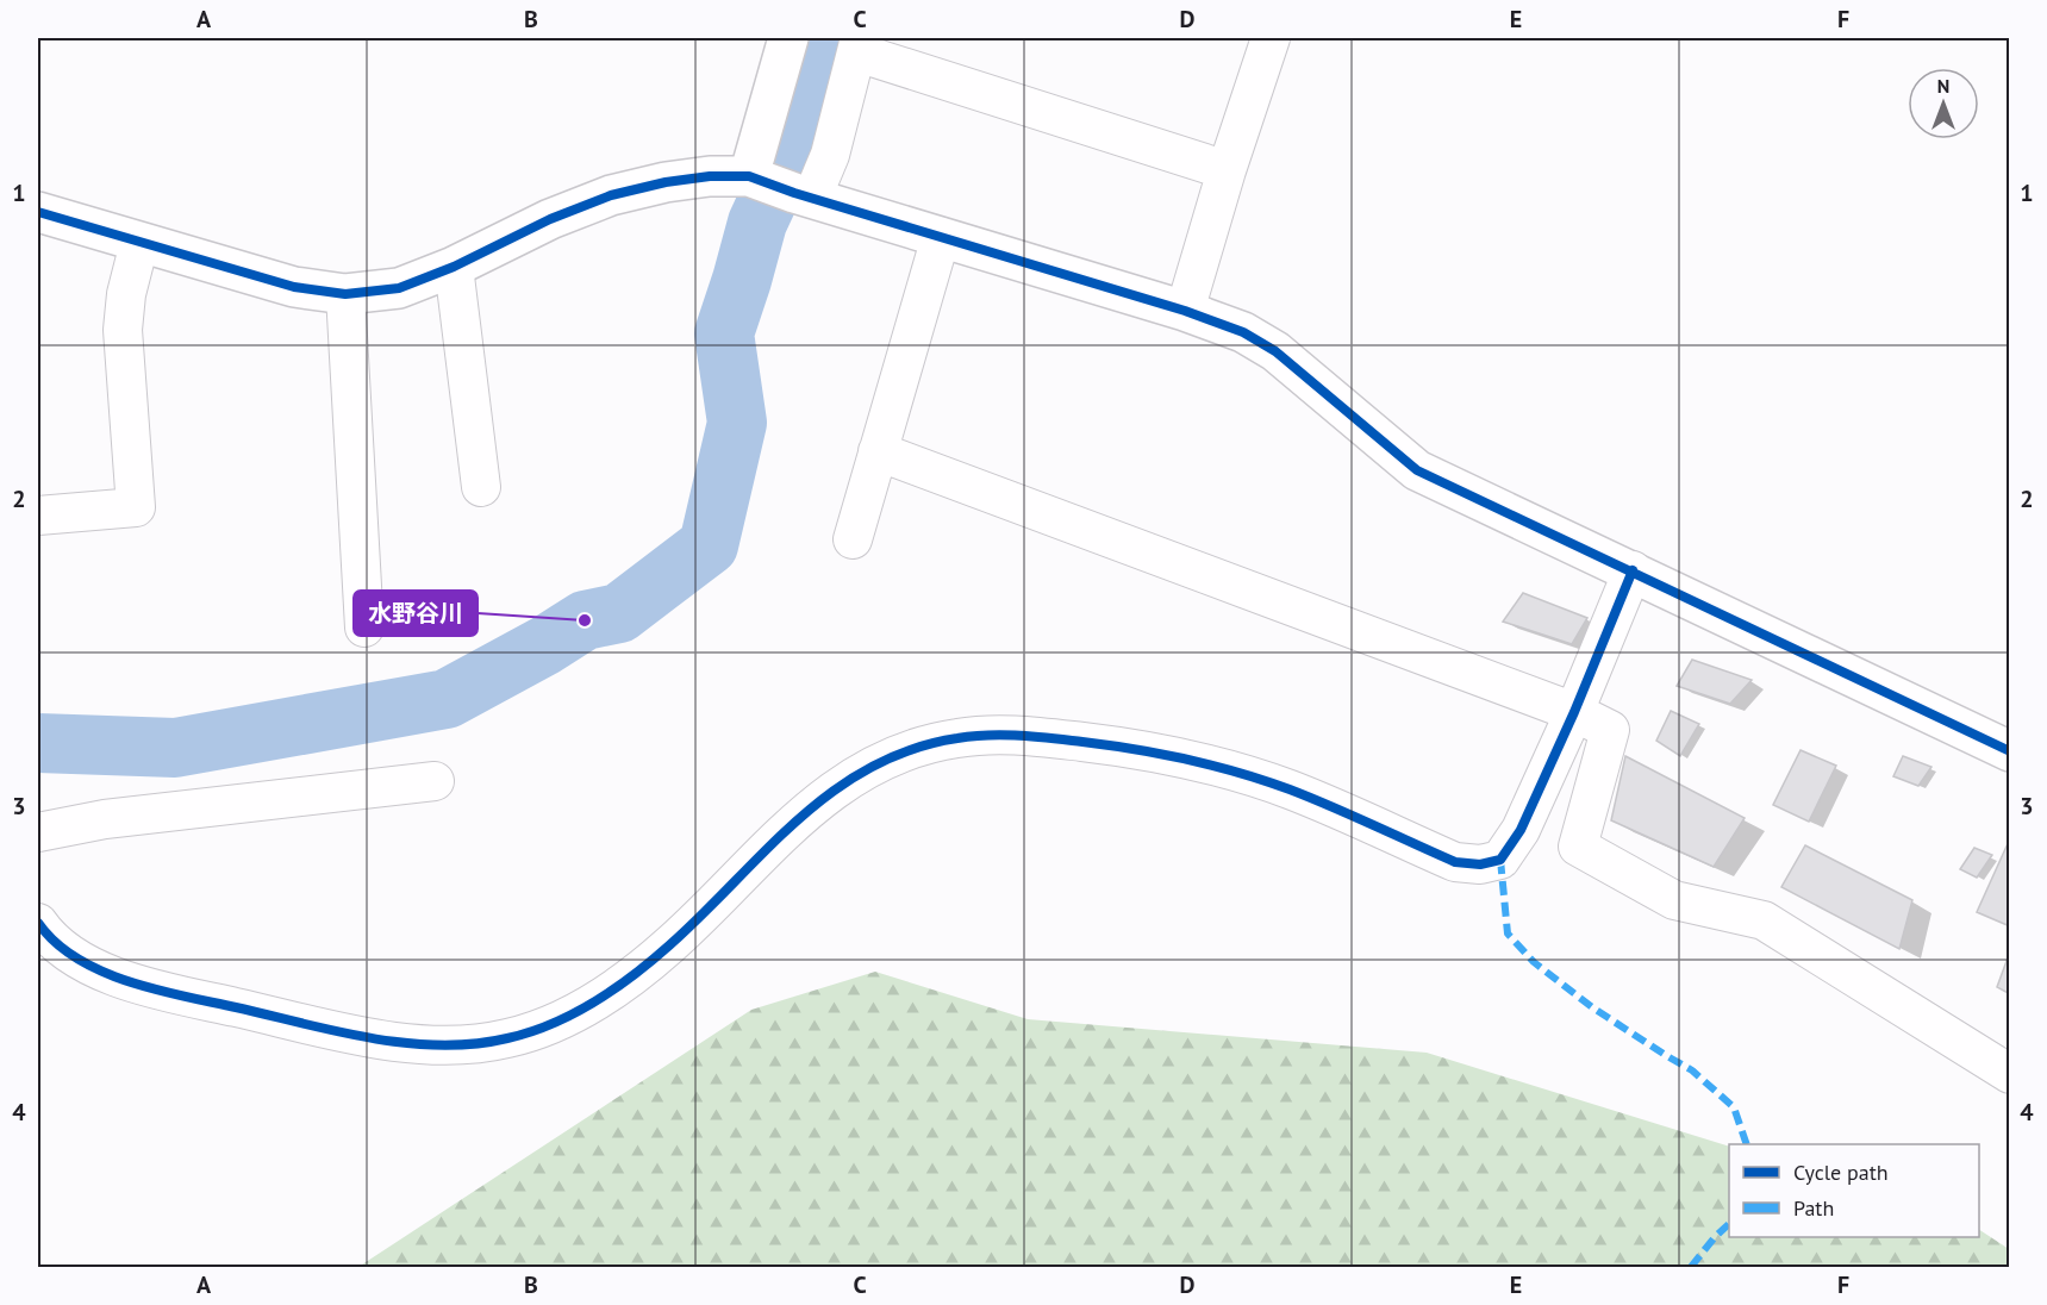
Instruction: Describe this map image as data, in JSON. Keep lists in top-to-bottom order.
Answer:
{
  "places": ["水野谷川"],
  "legend": ["Cycle path", "Path"],
  "north": "top",
  "grid": {
    "columns": [
      "A",
      "B",
      "C",
      "D",
      "E",
      "F"
    ],
    "rows": [
      "1",
      "2",
      "3",
      "4"
    ]
  }
}
